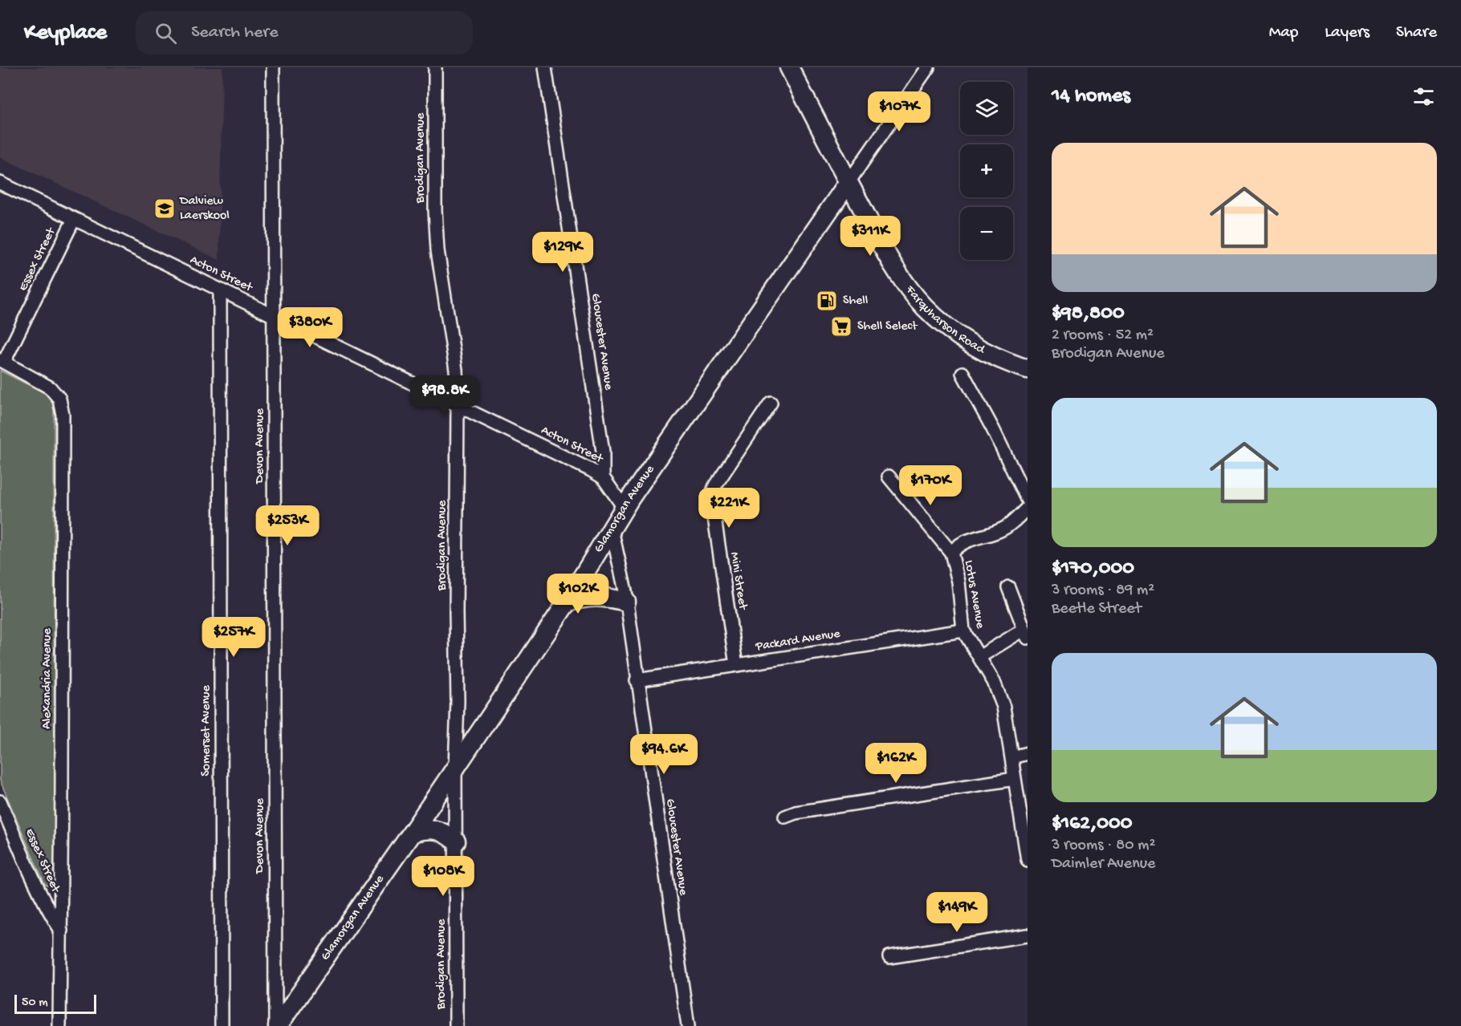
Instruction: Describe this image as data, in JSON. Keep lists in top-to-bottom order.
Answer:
{
  "streets": {
    "street": [
      "Brodigan Avenue",
      "Essex Street",
      "Acton Street",
      "Farquharson Road",
      "Gloucester Avenue",
      "Devon Avenue",
      "Glamorgan Avenue",
      "Mini Street",
      "Lotus Avenue",
      "Packard Avenue",
      "Alexandria Avenue",
      "Somerset Avenue"
    ]
  },
  "crossings": [
    ["Brodigan Avenue", "Acton Street"],
    ["Brodigan Avenue", "Glamorgan Avenue"],
    ["Essex Street", "Acton Street"],
    ["Essex Street", "Alexandria Avenue"],
    ["Acton Street", "Gloucester Avenue"],
    ["Acton Street", "Devon Avenue"],
    ["Acton Street", "Glamorgan Avenue"],
    ["Acton Street", "Somerset Avenue"],
    ["Farquharson Road", "Glamorgan Avenue"],
    ["Gloucester Avenue", "Glamorgan Avenue"],
    ["Gloucester Avenue", "Packard Avenue"],
    ["Devon Avenue", "Glamorgan Avenue"],
    ["Mini Street", "Packard Avenue"],
    ["Lotus Avenue", "Packard Avenue"]
  ],
  "places": {
    "school or university": ["Dalview Laerskool"],
    "fuel station": ["Shell"],
    "supermarket": ["Shell Select"]
  },
  "scale_bar": "50 m",
  "page": {
    "header": "Keyplace",
    "search": "Search here",
    "nav": ["Map", "Layers", "Share"],
    "heading": "14 homes",
    "map_buttons": ["+", "−"],
    "price": [
      "$107K",
      "$311K",
      "$129K",
      "$380K",
      "$98.8K",
      "$170K",
      "$221K",
      "$253K",
      "$102K",
      "$257K",
      "$94.6K",
      "$162K",
      "$108K",
      "$149K"
    ],
    "list": [
      {
        "name": "$98,800",
        "note": "2 rooms · 52 m² · Brodigan Avenue"
      },
      {
        "name": "$170,000",
        "note": "3 rooms · 89 m² · Beetle Street"
      },
      {
        "name": "$162,000",
        "note": "3 rooms · 80 m² · Daimler Avenue"
      }
    ],
    "scale": "50 m"
  }
}
